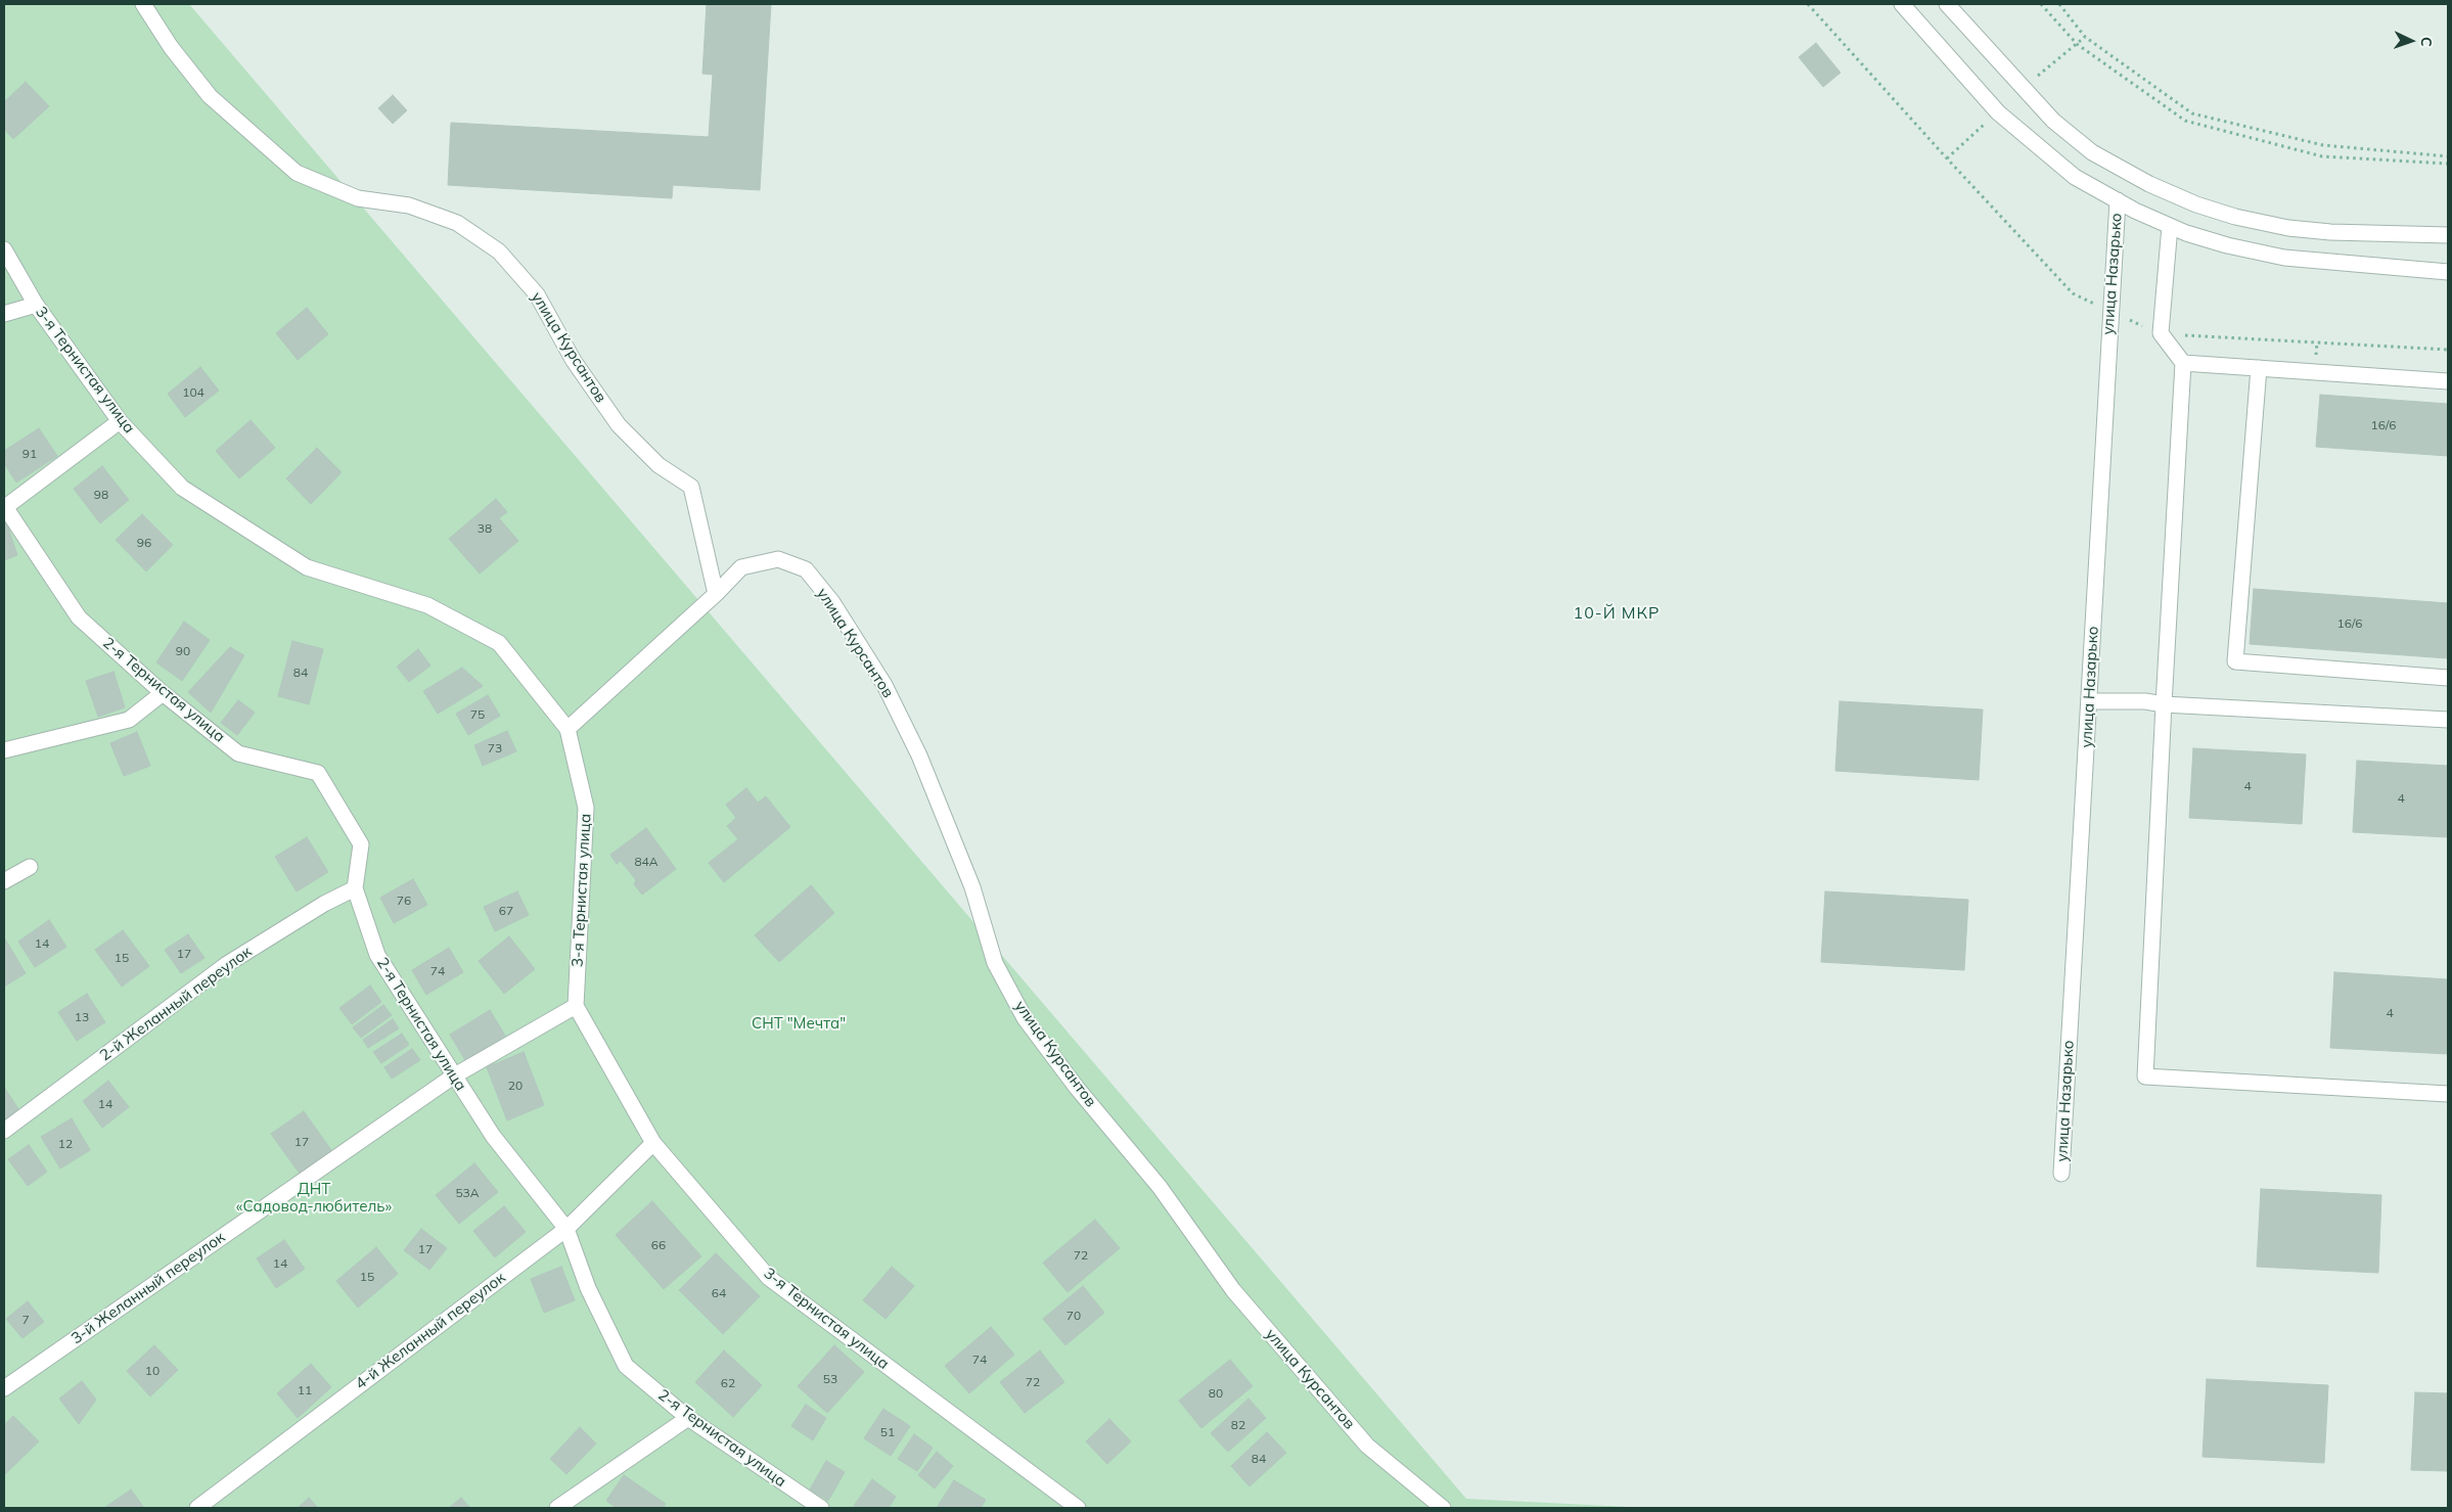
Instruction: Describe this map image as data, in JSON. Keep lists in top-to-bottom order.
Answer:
{
  "streets": {
    "street": [
      "улица Назарько",
      "улица Курсантов",
      "3-я Тернистая улица",
      "2-я Тернистая улица",
      "2-й Желанный переулок",
      "3-й Желанный переулок",
      "4-й Желанный переулок"
    ]
  },
  "crossings": [
    ["3-я Тернистая улица", "3-й Желанный переулок"],
    ["3-я Тернистая улица", "4-й Желанный переулок"],
    ["2-я Тернистая улица", "2-й Желанный переулок"],
    ["2-я Тернистая улица", "3-й Желанный переулок"],
    ["2-я Тернистая улица", "4-й Желанный переулок"]
  ],
  "districts": ["10-Й МКР"],
  "parks": ["СНТ \"Мечта\"", "ДНТ «Садовод-любитель»"],
  "house_numbers": [
    "104",
    "16/6",
    "91",
    "98",
    "38",
    "96",
    "16/6",
    "90",
    "84",
    "75",
    "73",
    "4",
    "4",
    "84А",
    "76",
    "67",
    "14",
    "17",
    "15",
    "74",
    "4",
    "13",
    "20",
    "14",
    "17",
    "12",
    "53А",
    "66",
    "17",
    "72",
    "14",
    "15",
    "64",
    "70",
    "7",
    "74",
    "10",
    "53",
    "72",
    "62",
    "11",
    "80",
    "82",
    "51",
    "84"
  ],
  "north": "right"
}
